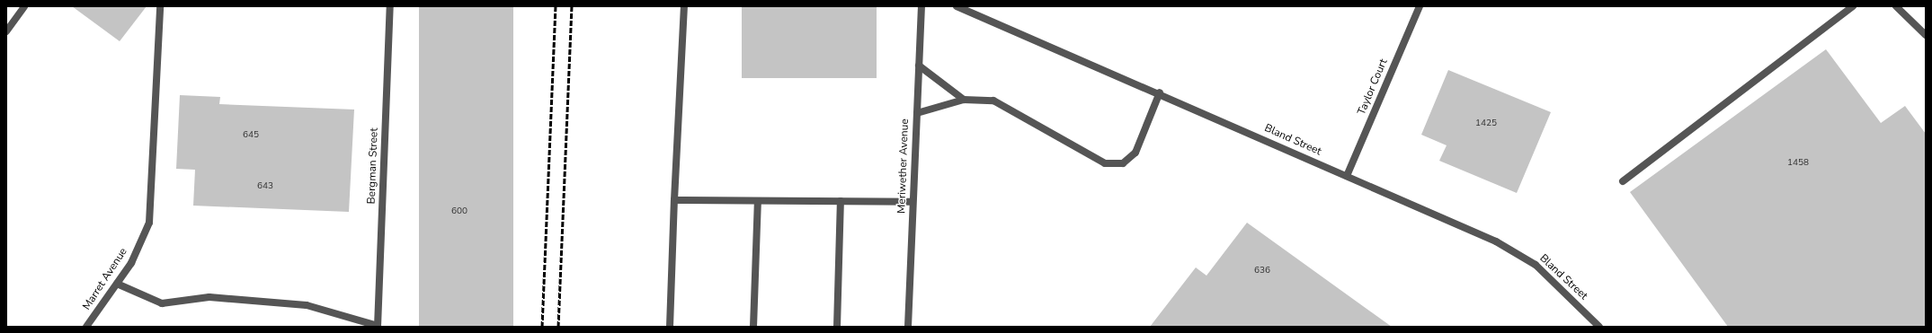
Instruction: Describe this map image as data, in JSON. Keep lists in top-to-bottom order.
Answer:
{
  "streets": {
    "street": [
      "Taylor Court",
      "Bland Street",
      "Bergman Street",
      "Meriwether Avenue",
      "Marret Avenue"
    ]
  },
  "crossings": [
    ["Taylor Court", "Bland Street"]
  ],
  "house_numbers": [
    "1425",
    "645",
    "1458",
    "643",
    "600",
    "636"
  ]
}
